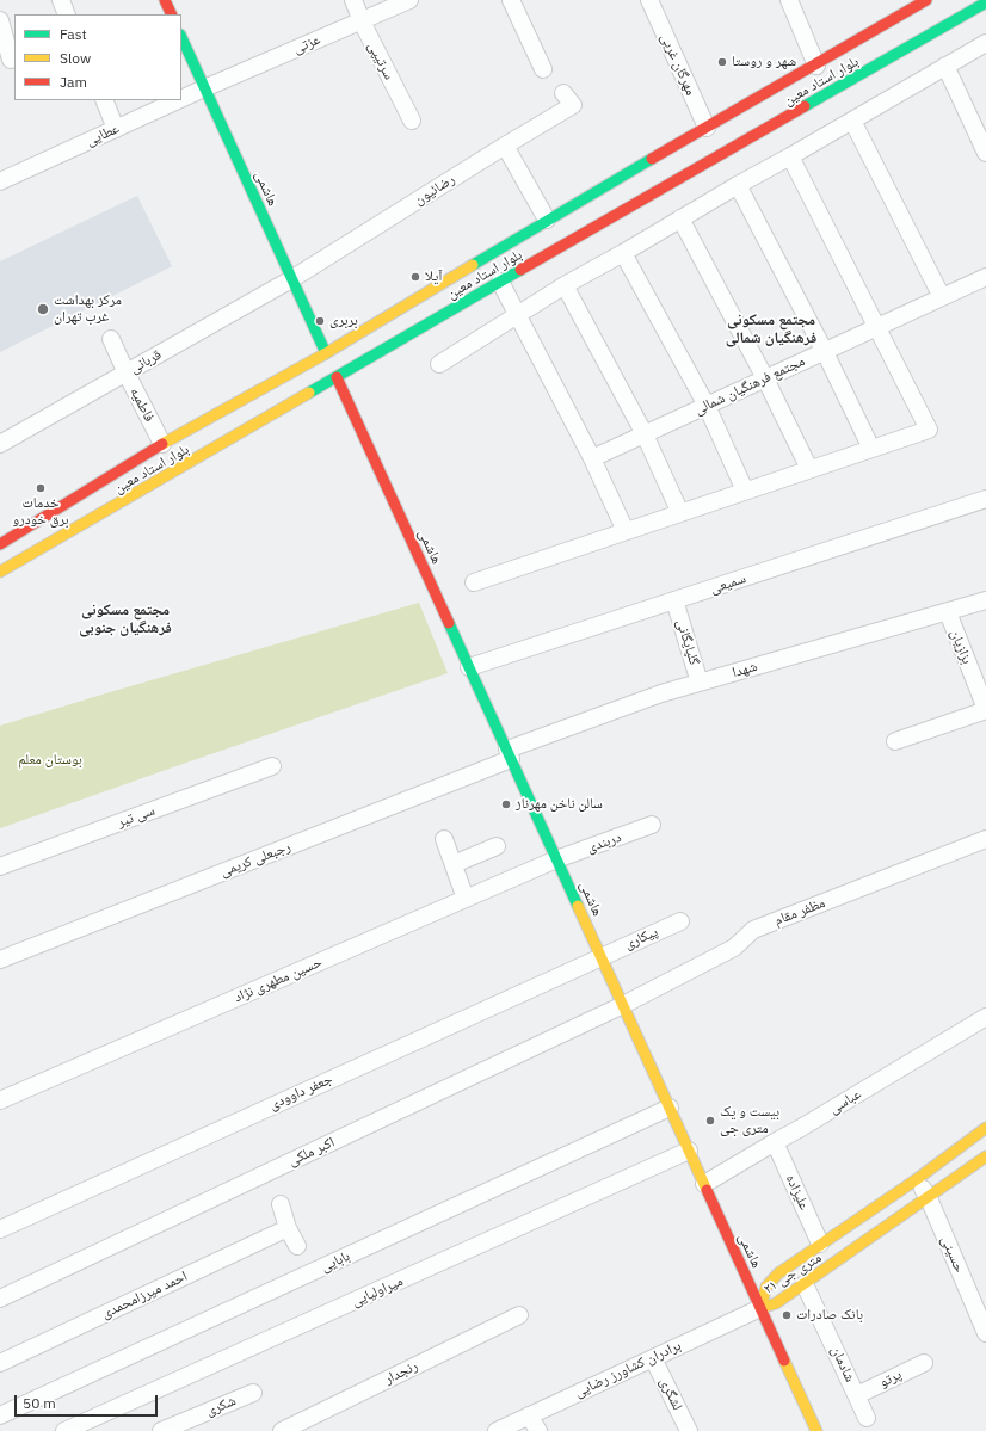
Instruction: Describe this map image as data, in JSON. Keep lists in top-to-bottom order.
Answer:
{
  "streets": {
    "main road": ["بلوار استاد معین", "هاشمی", "۲۱ متری جی"],
    "street": [
      "عزتی",
      "سرتیپی",
      "مهرگان غربی",
      "عطایی",
      "رضائیون",
      "قربانی",
      "مجتمع فرهنگیان شمالی",
      "فاطمیه",
      "سمیعی",
      "گلپایگانی",
      "بزازیان",
      "شهدا",
      "سی تیر",
      "دربندی",
      "رجبعلی کریمی",
      "مظفر مقام",
      "پیکاری",
      "حسین مطهری نژاد",
      "جعفر داوودی",
      "عباسی",
      "اکبر ملکی",
      "علیزاده",
      "حسینی",
      "بابایی",
      "میراولیایی",
      "احمد میرزامحمدی",
      "شادمان",
      "برادران کشاورز رضایی",
      "رنجدار",
      "پرتو",
      "لشگری",
      "شکری"
    ]
  },
  "crossings": [
    ["عزتی", "سرتیپی"],
    ["عزتی", "عطایی"],
    ["عزتی", "هاشمی"],
    ["مهرگان غربی", "بلوار استاد معین"],
    ["بلوار استاد معین", "هاشمی"],
    ["بلوار استاد معین", "فاطمیه"],
    ["عطایی", "هاشمی"],
    ["هاشمی", "رضائیون"],
    ["هاشمی", "قربانی"],
    ["هاشمی", "سمیعی"],
    ["هاشمی", "شهدا"],
    ["هاشمی", "دربندی"],
    ["هاشمی", "رجبعلی کریمی"],
    ["هاشمی", "مظفر مقام"],
    ["هاشمی", "پیکاری"],
    ["هاشمی", "حسین مطهری نژاد"],
    ["هاشمی", "جعفر داوودی"],
    ["هاشمی", "عباسی"],
    ["هاشمی", "اکبر ملکی"],
    ["هاشمی", "بابایی"],
    ["هاشمی", "۲۱ متری جی"],
    ["هاشمی", "میراولیایی"],
    ["هاشمی", "برادران کشاورز رضایی"],
    ["رضائیون", "قربانی"],
    ["قربانی", "فاطمیه"],
    ["سمیعی", "گلپایگانی"],
    ["گلپایگانی", "شهدا"],
    ["بزازیان", "شهدا"],
    ["شهدا", "رجبعلی کریمی"],
    ["دربندی", "حسین مطهری نژاد"],
    ["مظفر مقام", "اکبر ملکی"],
    ["پیکاری", "جعفر داوودی"],
    ["عباسی", "علیزاده"],
    ["علیزاده", "۲۱ متری جی"],
    ["حسینی", "۲۱ متری جی"],
    ["۲۱ متری جی", "شادمان"],
    ["۲۱ متری جی", "برادران کشاورز رضایی"],
    ["شادمان", "پرتو"],
    ["برادران کشاورز رضایی", "لشگری"]
  ],
  "districts": ["مجتمع مسکونی فرهنگیان شمالی", "مجتمع مسکونی فرهنگیان جنوبی"],
  "parks": ["بوستان معلم"],
  "places": [
    "شهر و روستا",
    "آیلا",
    "مرکز بهداشت غرب تهران",
    "بربری",
    "خدمات برق خودرو",
    "سالن ناخن مهرناز",
    "بیست و یک متری جی",
    "بانک صادرات"
  ],
  "legend": ["Fast", "Slow", "Jam"],
  "scale_bar": "50 m"
}
